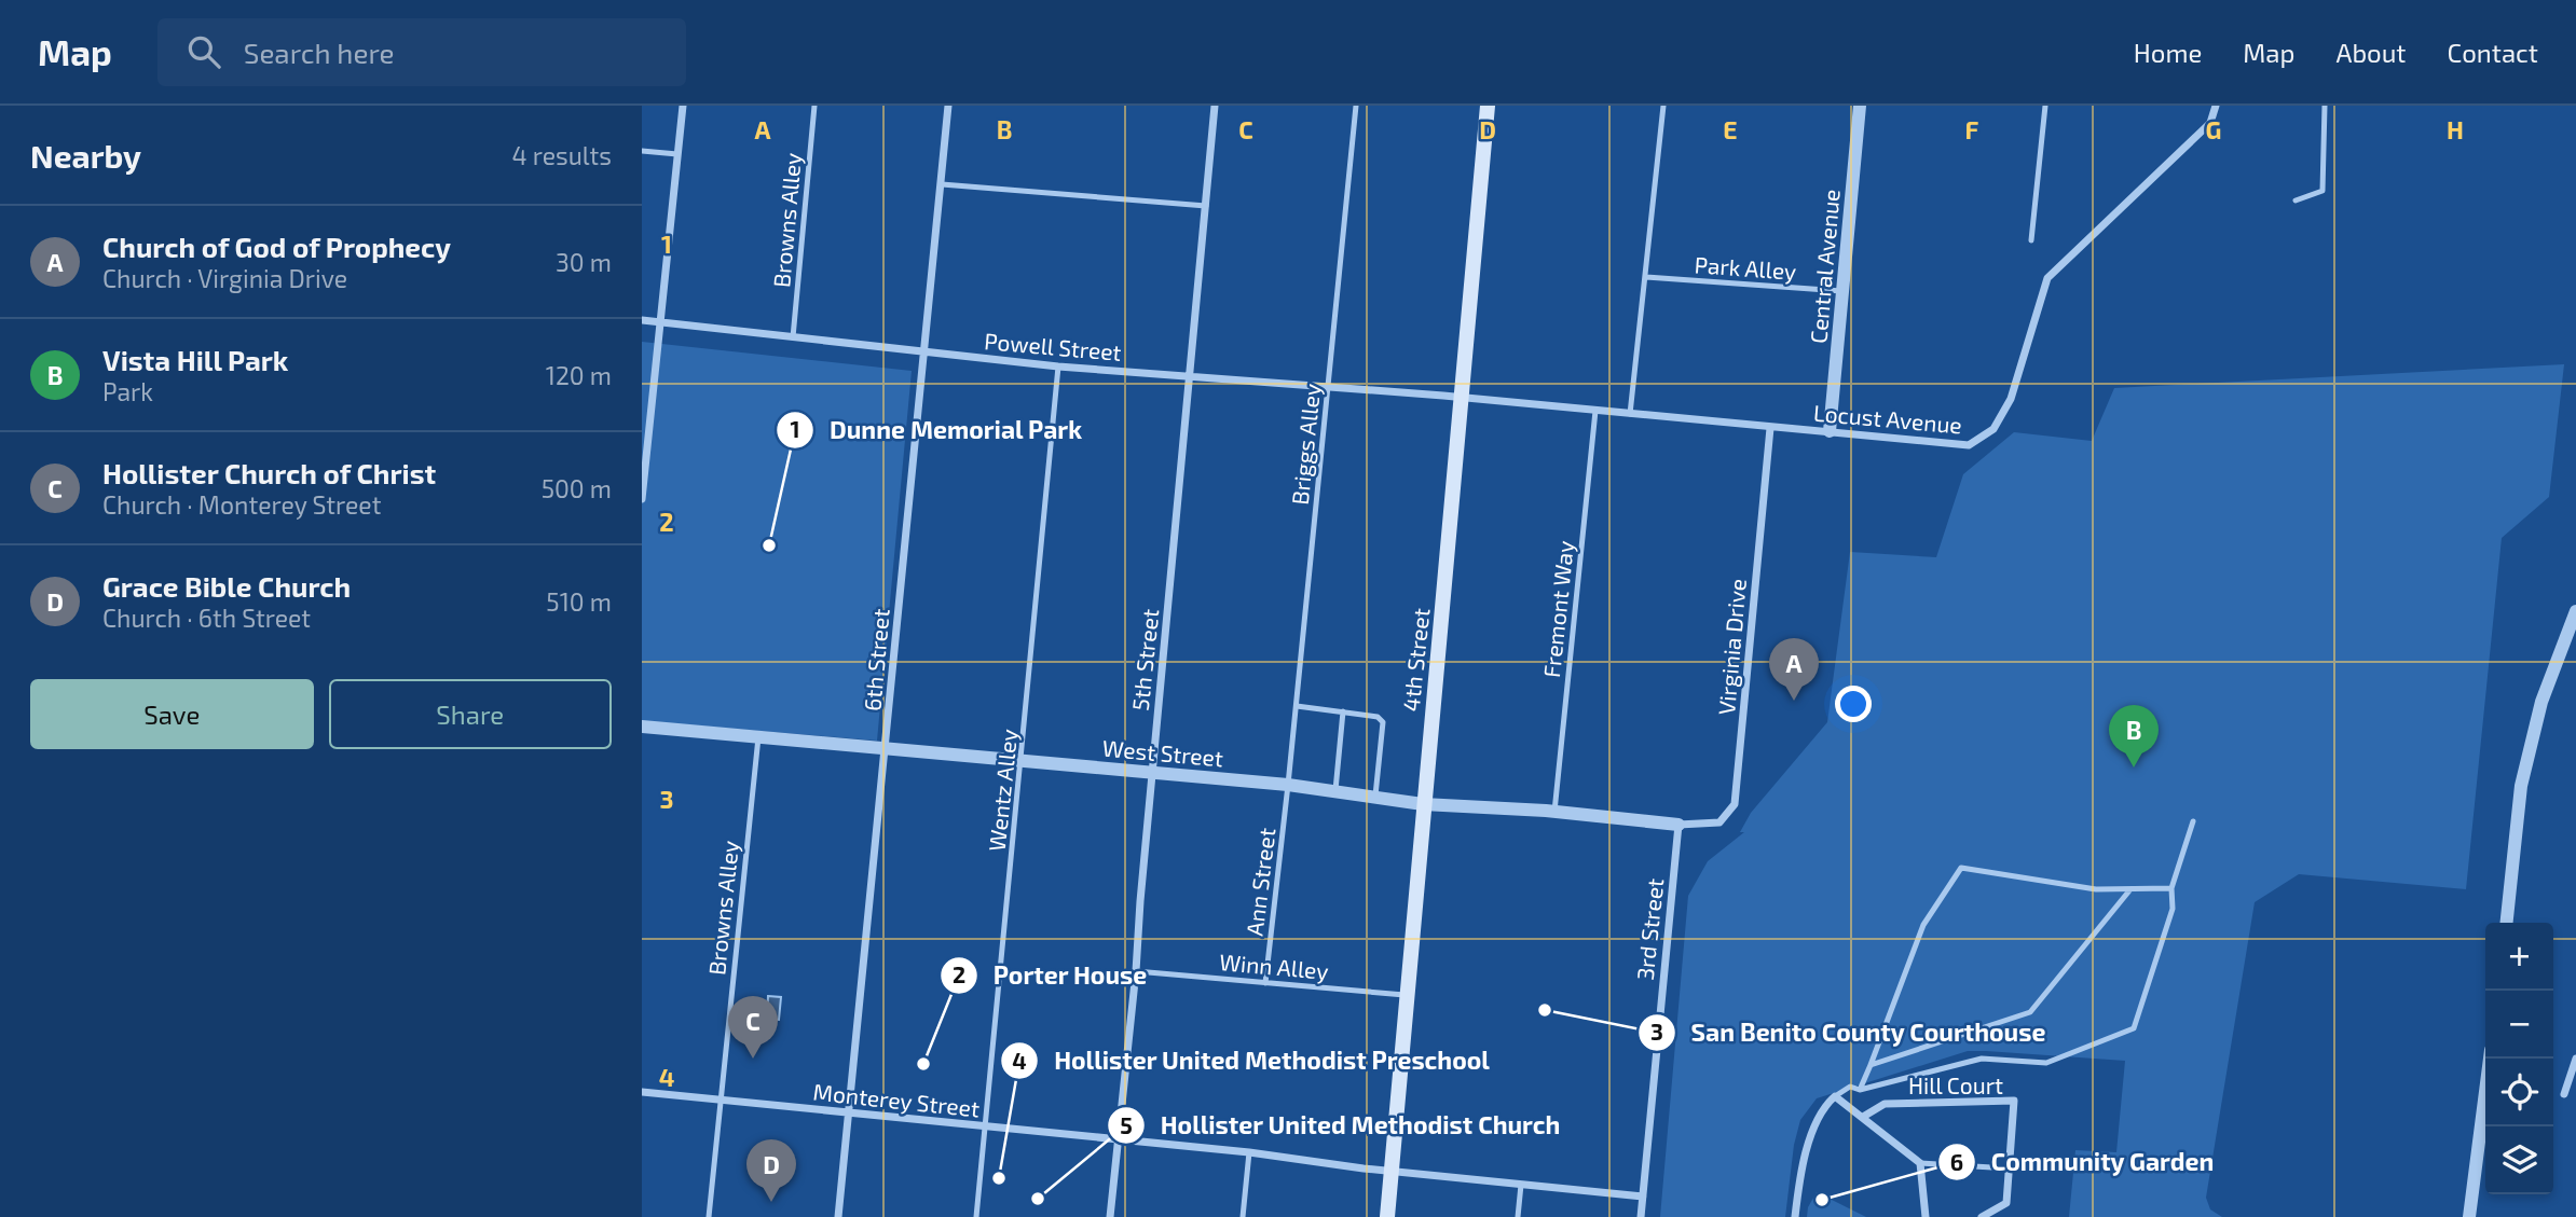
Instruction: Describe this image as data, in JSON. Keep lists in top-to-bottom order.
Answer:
{
  "streets": {
    "main road": ["4th Street"],
    "street": [
      "Central Avenue",
      "Powell Street",
      "Locust Avenue",
      "Virginia Drive",
      "6th Street",
      "5th Street",
      "West Street",
      "3rd Street",
      "Hill Court",
      "Monterey Street"
    ],
    "lane": [
      "Browns Alley",
      "Park Alley",
      "Briggs Alley",
      "Fremont Way",
      "Wentz Alley",
      "Ann Street",
      "Winn Alley"
    ]
  },
  "crossings": [
    ["Browns Alley", "Powell Street"],
    ["Browns Alley", "West Street"],
    ["Browns Alley", "Monterey Street"],
    ["Central Avenue", "Park Alley"],
    ["Central Avenue", "Locust Avenue"],
    ["Powell Street", "Locust Avenue"],
    ["Powell Street", "Briggs Alley"],
    ["Powell Street", "6th Street"],
    ["Powell Street", "5th Street"],
    ["Powell Street", "4th Street"],
    ["Powell Street", "Wentz Alley"],
    ["Locust Avenue", "Fremont Way"],
    ["Locust Avenue", "Virginia Drive"],
    ["Locust Avenue", "4th Street"],
    ["Briggs Alley", "West Street"],
    ["Briggs Alley", "Ann Street"],
    ["Fremont Way", "West Street"],
    ["Virginia Drive", "West Street"],
    ["Virginia Drive", "3rd Street"],
    ["6th Street", "West Street"],
    ["6th Street", "Monterey Street"],
    ["5th Street", "West Street"],
    ["5th Street", "Winn Alley"],
    ["5th Street", "Monterey Street"],
    ["4th Street", "West Street"],
    ["4th Street", "Winn Alley"],
    ["4th Street", "Monterey Street"],
    ["West Street", "Wentz Alley"],
    ["West Street", "Ann Street"],
    ["West Street", "3rd Street"],
    ["Wentz Alley", "Monterey Street"],
    ["Ann Street", "Winn Alley"],
    ["3rd Street", "Monterey Street"]
  ],
  "places": [
    "Dunne Memorial Park",
    "San Benito County Courthouse",
    "Porter House",
    "Hollister United Methodist Preschool",
    "Hollister United Methodist Church",
    "Community Garden"
  ],
  "page": {
    "header": "Map",
    "search": "Search here",
    "nav": [
      "Home",
      "Map",
      "About",
      "Contact"
    ],
    "heading": ["Nearby", "4 results"],
    "list": [
      {
        "mark": "A",
        "name": "Church of God of Prophecy",
        "note": "Church · Virginia Drive",
        "value": "30 m"
      },
      {
        "mark": "B",
        "name": "Vista Hill Park",
        "note": "Park",
        "value": "120 m"
      },
      {
        "mark": "C",
        "name": "Hollister Church of Christ",
        "note": "Church · Monterey Street",
        "value": "500 m"
      },
      {
        "mark": "D",
        "name": "Grace Bible Church",
        "note": "Church · 6th Street",
        "value": "510 m"
      }
    ],
    "pins": [
      "A",
      "B",
      "C",
      "D"
    ],
    "buttons": ["Save", "Share"],
    "map_buttons": ["+", "−"]
  },
  "grid": {
    "columns": [
      "A",
      "B",
      "C",
      "D",
      "E",
      "F",
      "G",
      "H"
    ],
    "rows": [
      "1",
      "2",
      "3",
      "4"
    ]
  }
}
